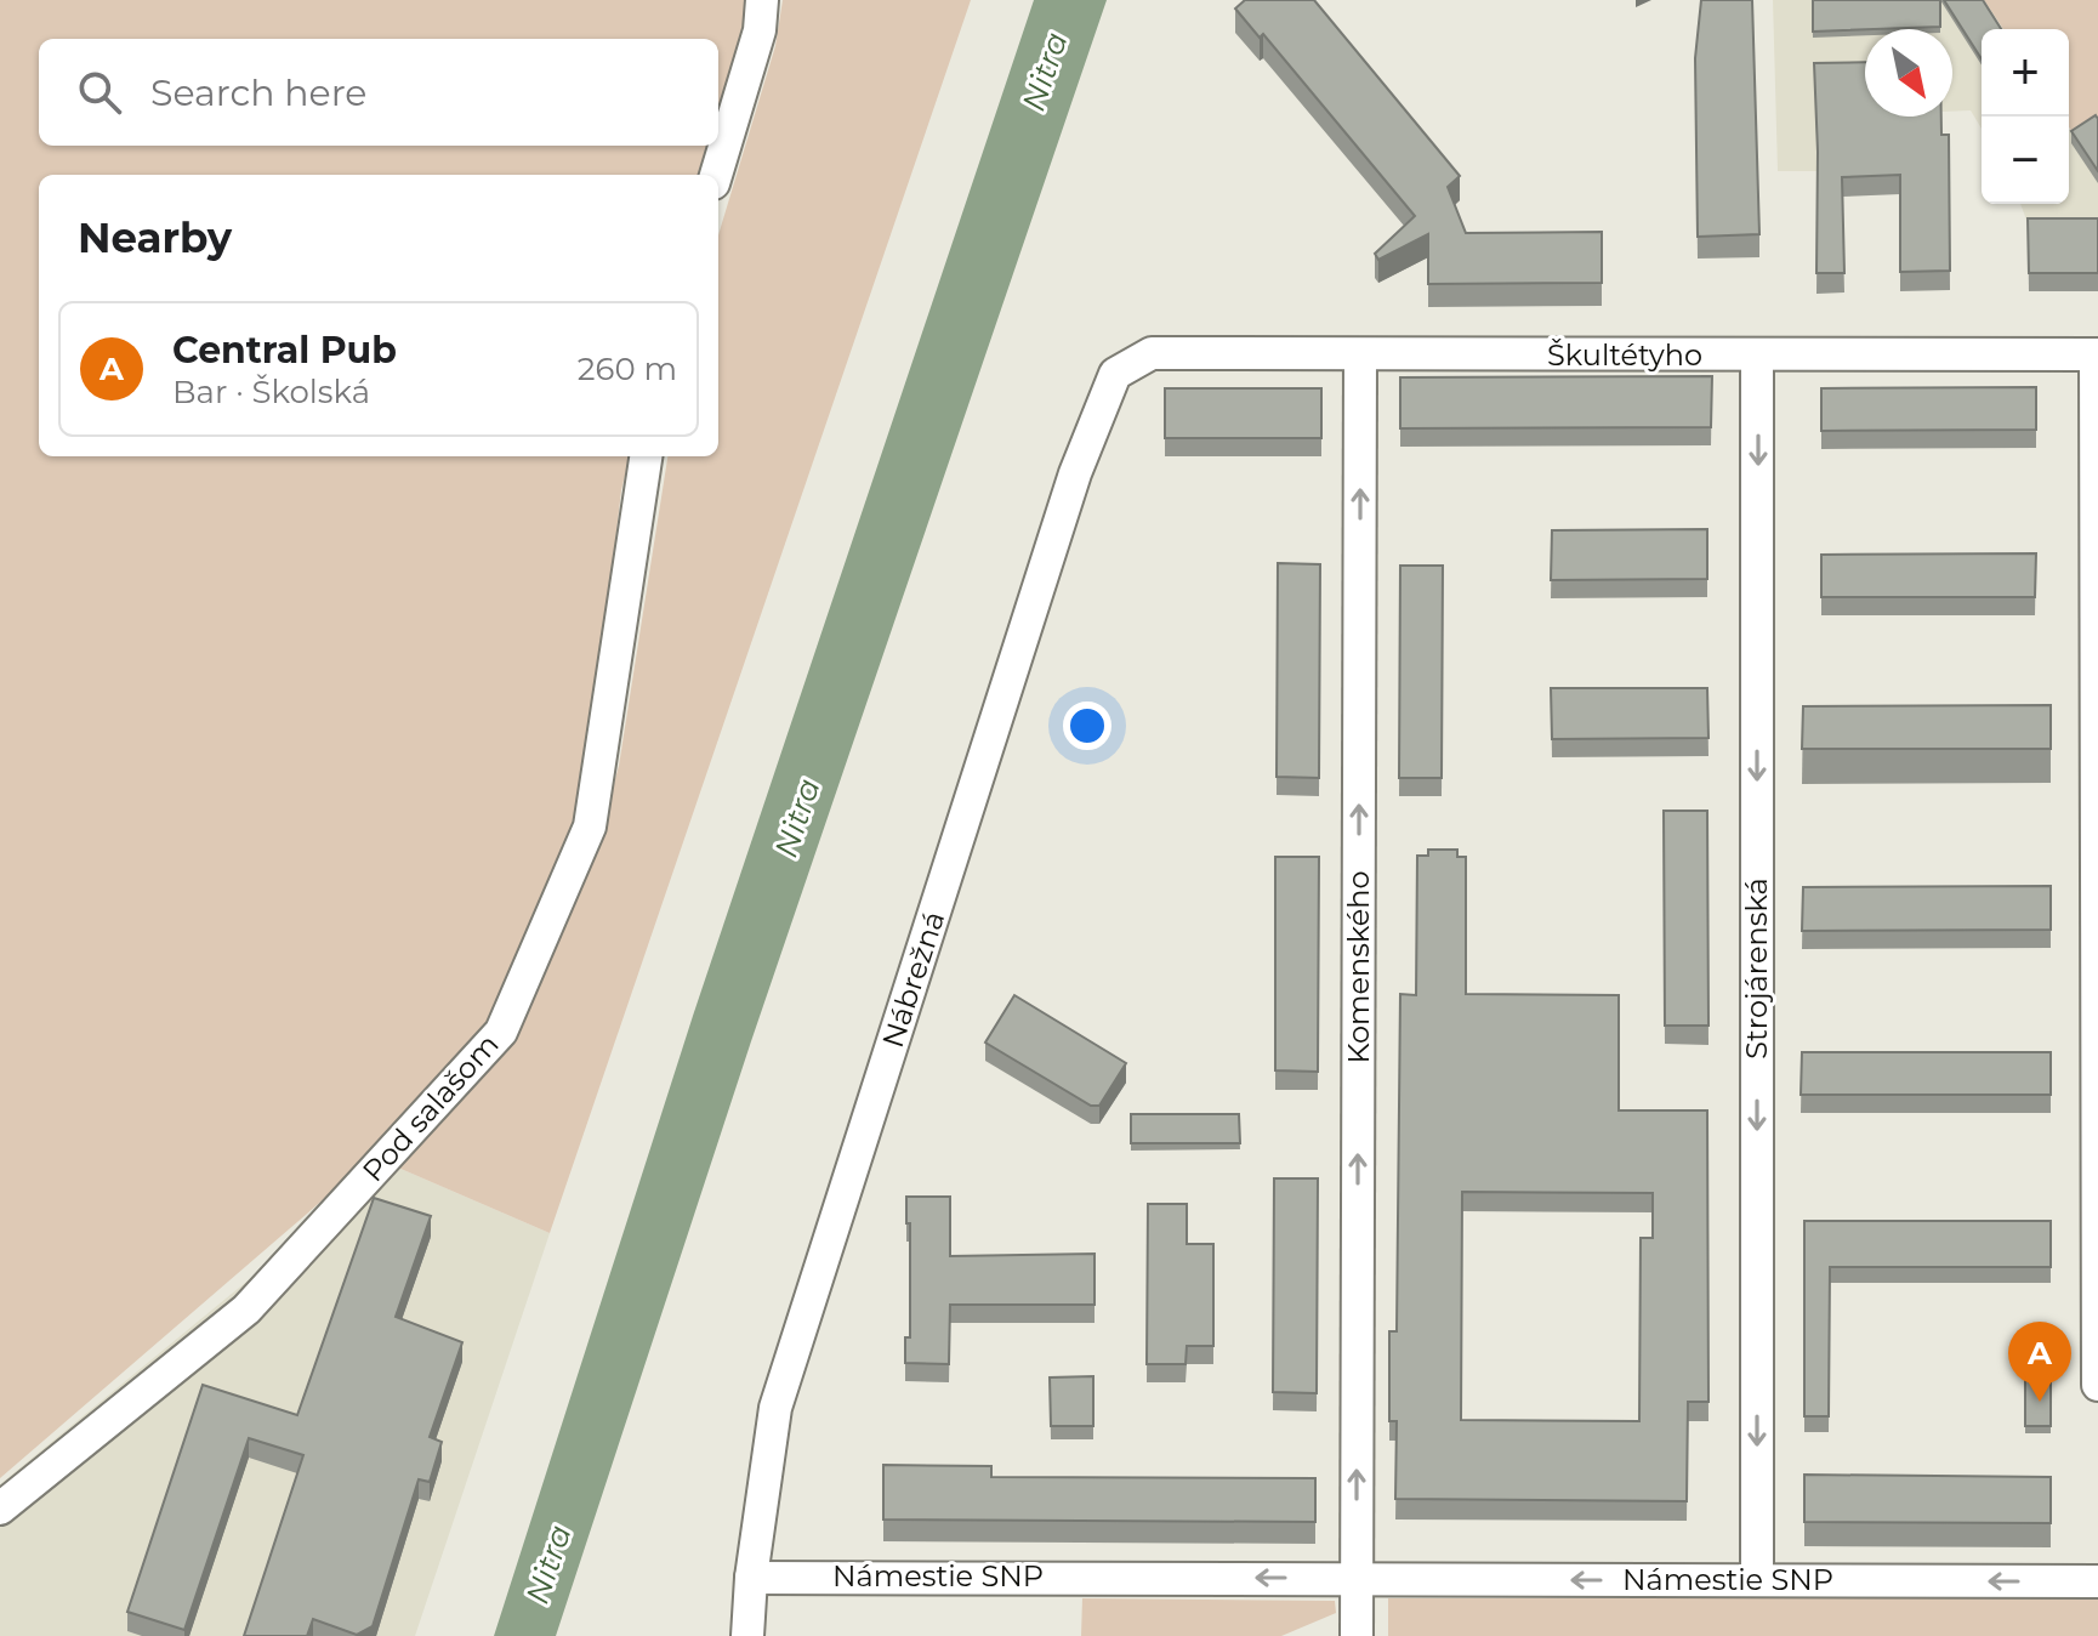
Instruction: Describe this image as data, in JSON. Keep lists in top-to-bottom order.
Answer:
{
  "streets": {
    "street": [
      "Škultétyho",
      "Komenského",
      "Strojárenská",
      "Nábrežná",
      "Pod salašom",
      "Námestie SNP"
    ]
  },
  "crossings": [
    ["Škultétyho", "Komenského"],
    ["Škultétyho", "Strojárenská"],
    ["Škultétyho", "Nábrežná"],
    ["Komenského", "Námestie SNP"],
    ["Strojárenská", "Námestie SNP"],
    ["Nábrežná", "Námestie SNP"]
  ],
  "one_way": ["Komenského", "Strojárenská", "Námestie SNP"],
  "water": ["Nitra"],
  "north": "bottom right",
  "page": {
    "map_buttons": ["+", "−"],
    "search": "Search here",
    "heading": "Nearby",
    "list": [
      {
        "mark": "A",
        "name": "Central Pub",
        "note": "Bar · Školská",
        "value": "260 m"
      }
    ],
    "pins": "A"
  }
}
